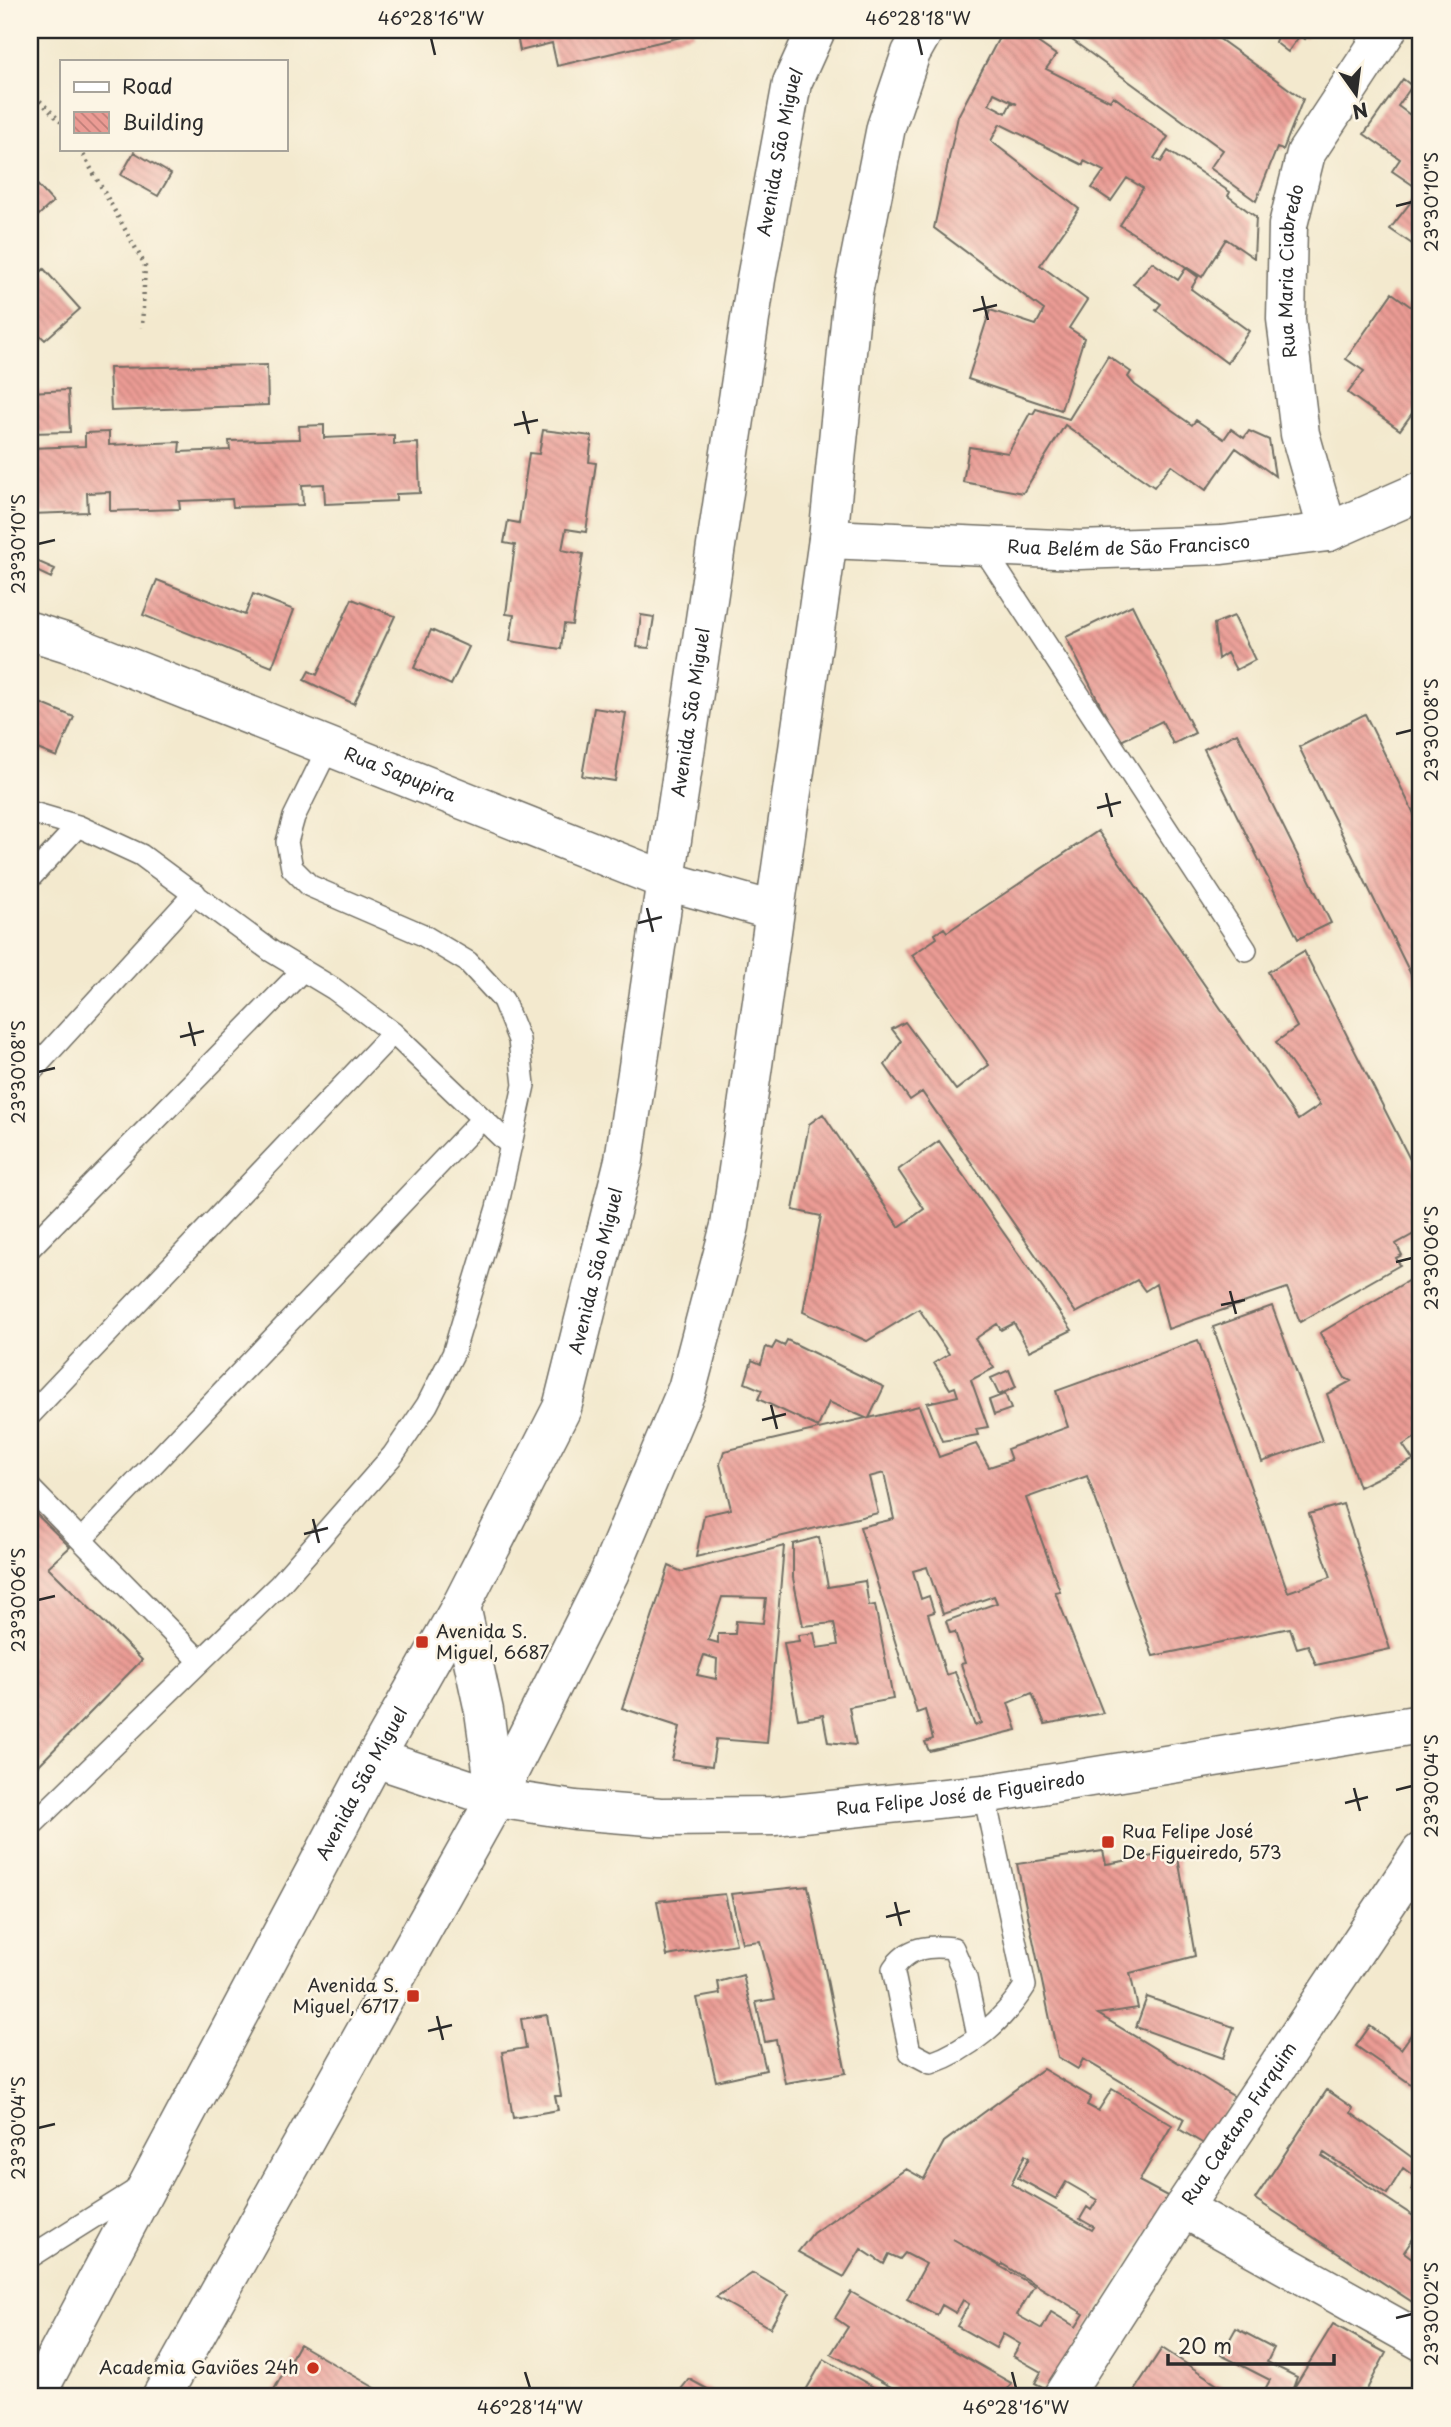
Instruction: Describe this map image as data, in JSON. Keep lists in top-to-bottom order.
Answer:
{
  "streets": {
    "main road": [
      "Avenida São Miguel",
      "Rua Maria Ciabredo",
      "Rua Belém de São Francisco",
      "Rua Sapupira",
      "Rua Felipe José de Figueiredo",
      "Rua Caetano Furquim"
    ]
  },
  "crossings": [
    ["Avenida São Miguel", "Rua Sapupira"],
    ["Avenida São Miguel", "Rua Felipe José de Figueiredo"],
    ["Rua Maria Ciabredo", "Rua Belém de São Francisco"]
  ],
  "places": {
    "transit": ["Avenida S. Miguel, 6687", "Rua Felipe José De Figueiredo, 573", "Avenida S. Miguel, 6717"],
    "other": ["Academia Gaviões 24h"]
  },
  "legend": ["Road", "Building"],
  "scale_bar": "20 m",
  "north": "bottom",
  "coordinates": [
    "46°28'16\"W",
    "46°28'18\"W",
    "23°30'10\"S",
    "23°30'08\"S",
    "23°30'06\"S",
    "23°30'04\"S",
    "23°30'02\"S",
    "46°28'14\"W"
  ]
}
